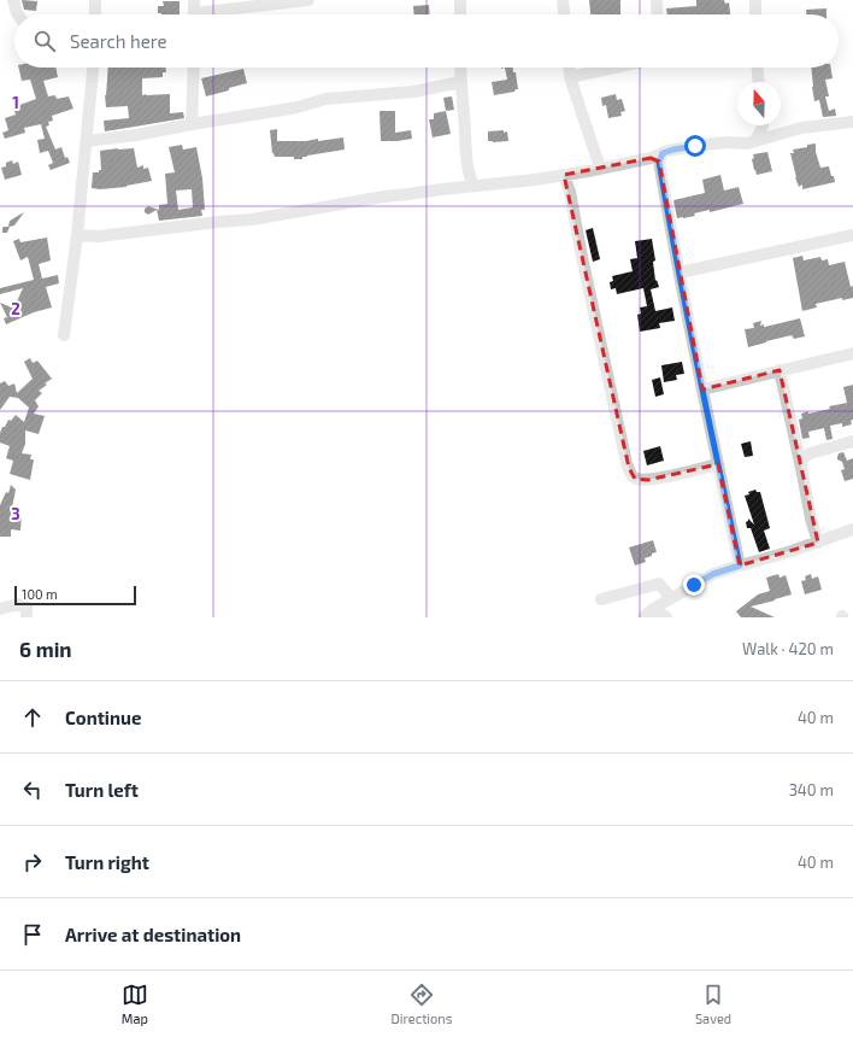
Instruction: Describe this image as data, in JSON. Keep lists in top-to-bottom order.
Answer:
{
  "scale_bar": "100 m",
  "north": "top",
  "page": {
    "search": "Search here",
    "scale": "100 m",
    "heading": ["6 min", "Walk · 420 m"],
    "list": [
      ["Continue", "40 m"],
      ["Turn left", "340 m"],
      ["Turn right", "40 m"],
      "Arrive at destination"
    ],
    "nav": ["Map", "Directions", "Saved"]
  },
  "grid": {
    "rows": ["1", "2", "3"]
  }
}
